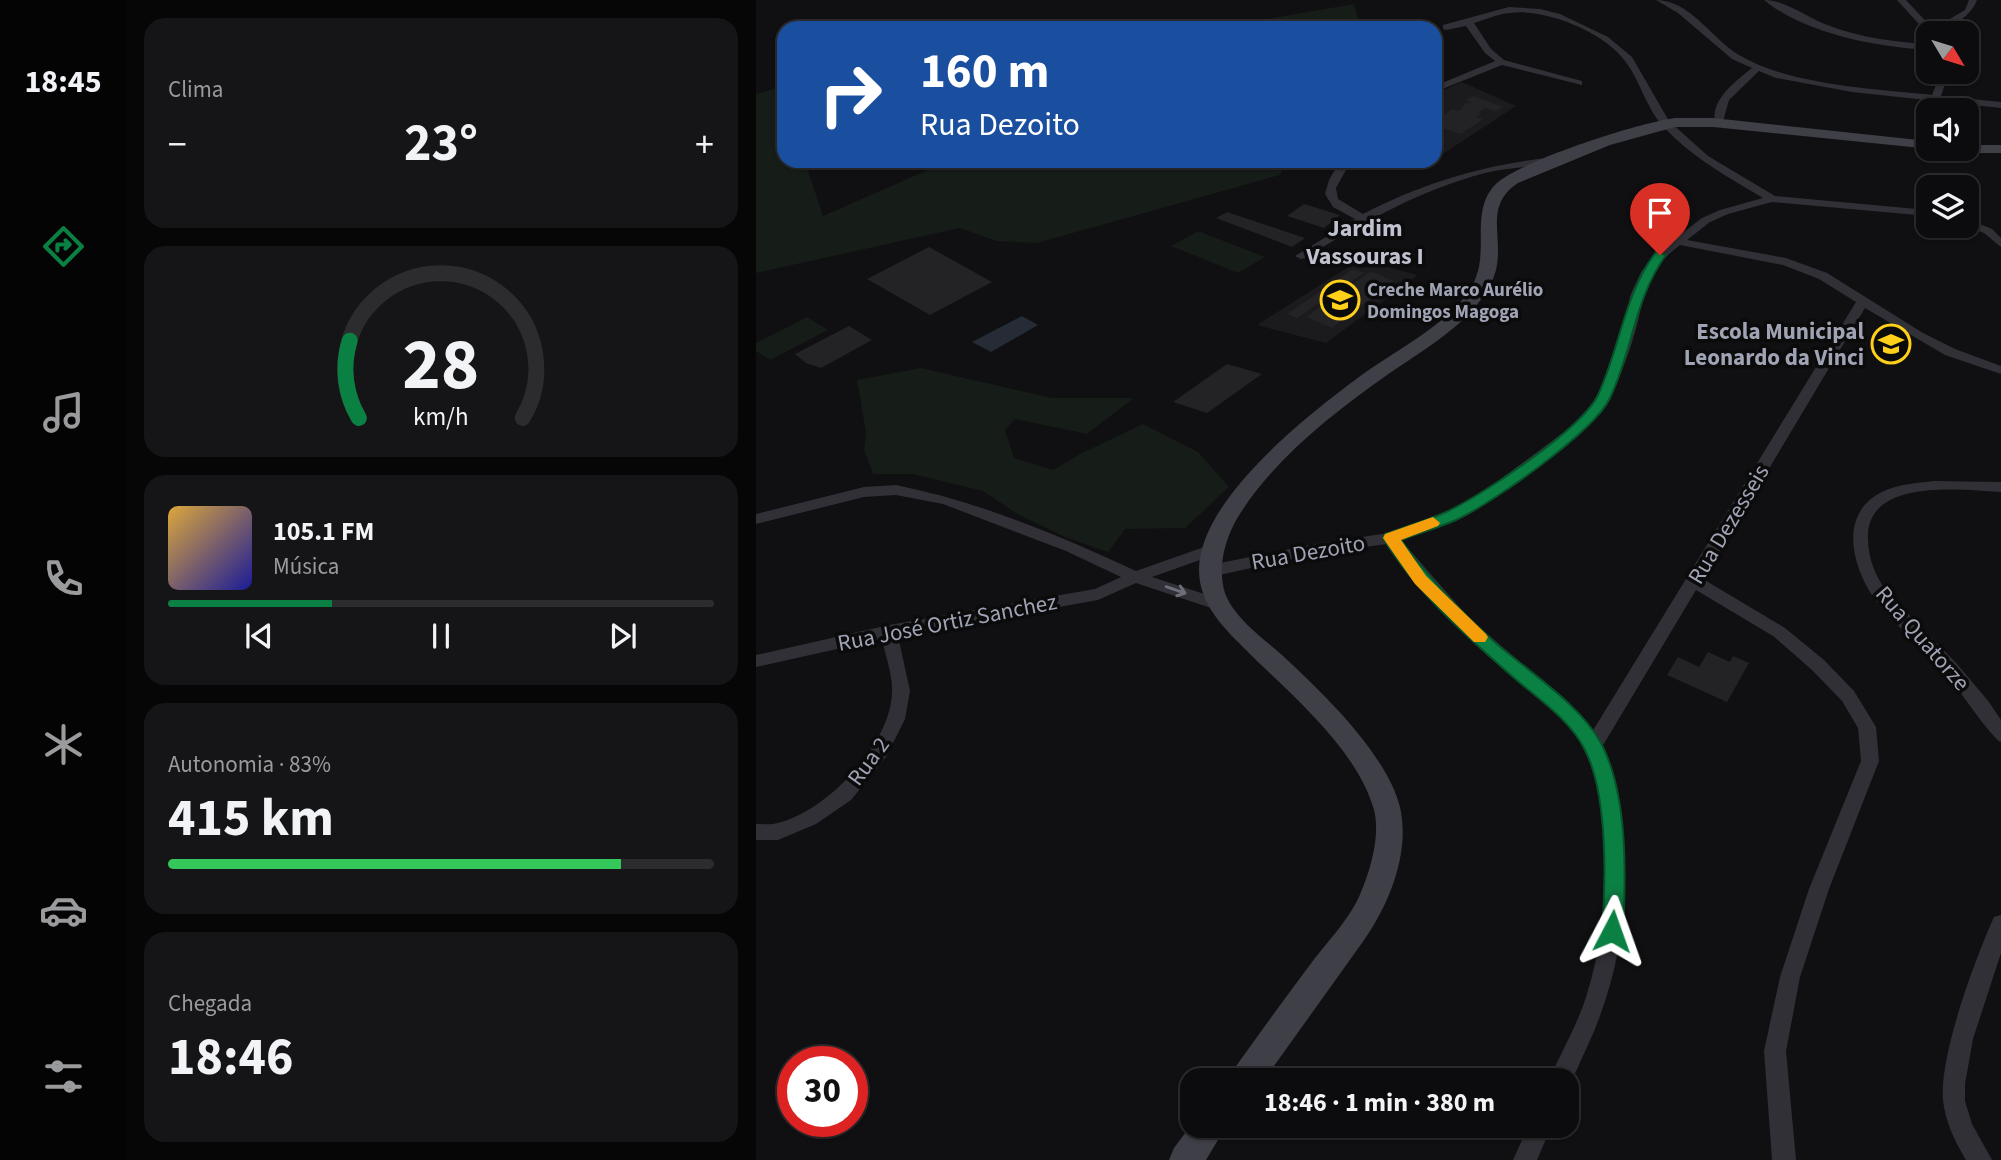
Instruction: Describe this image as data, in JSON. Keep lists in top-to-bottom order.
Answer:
{
  "streets": {
    "street": [
      "Rua Dezesseis",
      "Rua Dezoito",
      "Rua José Ortiz Sanchez",
      "Rua Quatorze",
      "Rua 2"
    ]
  },
  "crossings": [
    ["Rua Dezoito", "Rua José Ortiz Sanchez"],
    ["Rua José Ortiz Sanchez", "Rua 2"]
  ],
  "districts": ["Jardim Vassouras I"],
  "places": {
    "school or university": ["Creche Marco Aurélio Domingos Magoga", "Escola Municipal Leonardo da Vinci"]
  },
  "north": "bottom right",
  "page": {
    "tabs": "18:45",
    "tile": [
      "Clima",
      ["Autonomia · 83%", "415 km"],
      ["Chegada", "18:46"]
    ],
    "turn": ["160 m", "Rua Dezoito"],
    "heat": ["−", "23°", "+"],
    "song": ["105.1 FM", "Música"],
    "limit": "30",
    "trip": "18:46 · 1 min · 380 m",
    "gauge": ["28", "km/h"]
  }
}
